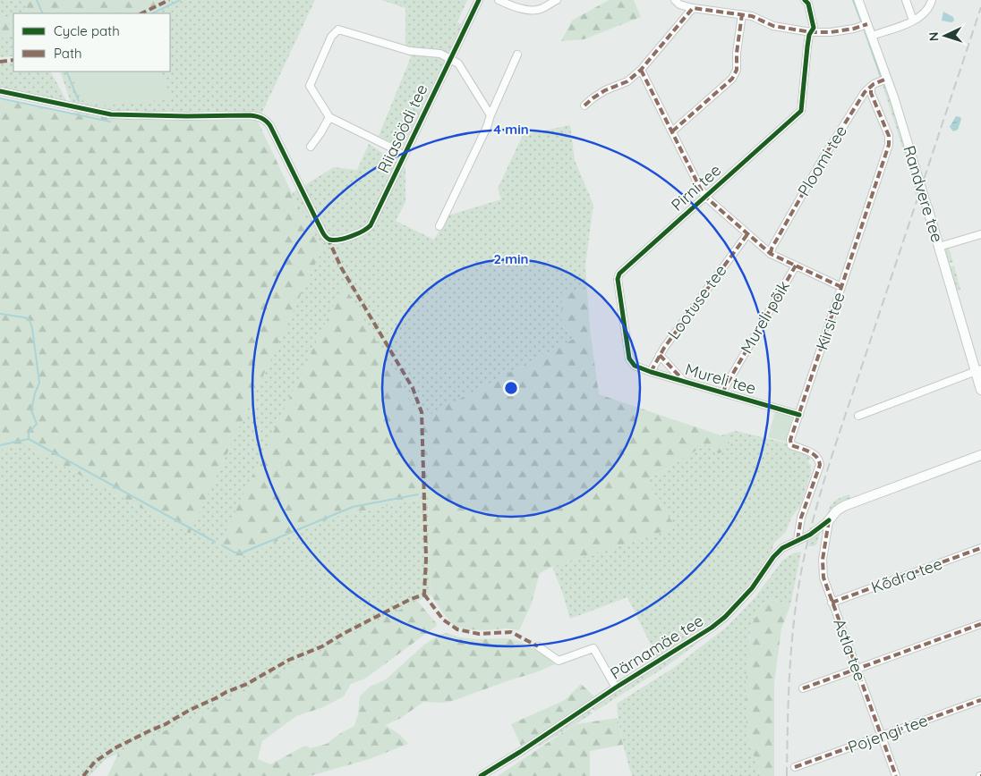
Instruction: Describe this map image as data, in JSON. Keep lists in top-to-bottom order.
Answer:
{
  "streets": {
    "main road": ["Randvere tee", "Pärnamäe tee"],
    "street": [
      "Riiasöödi tee",
      "Ploomi tee",
      "Pirni tee",
      "Lootuse tee",
      "Mureli põik",
      "Kirsi tee",
      "Mureli tee",
      "Kõdra tee",
      "Astla tee",
      "Pojengi tee"
    ]
  },
  "crossings": [
    ["Ploomi tee", "Randvere tee"],
    ["Ploomi tee", "Kirsi tee"],
    ["Pirni tee", "Mureli tee"],
    ["Lootuse tee", "Mureli tee"],
    ["Mureli põik", "Mureli tee"],
    ["Kirsi tee", "Mureli tee"],
    ["Kirsi tee", "Pärnamäe tee"],
    ["Kõdra tee", "Astla tee"],
    ["Pärnamäe tee", "Astla tee"],
    ["Astla tee", "Pojengi tee"]
  ],
  "legend": ["Cycle path", "Path"],
  "north": "left",
  "rings": ["4 min", "2 min"]
}
